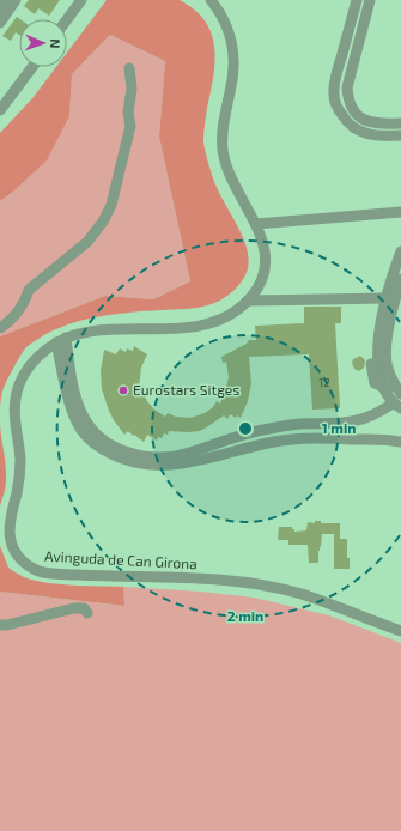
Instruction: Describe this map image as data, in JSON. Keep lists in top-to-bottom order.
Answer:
{
  "streets": {
    "street": ["Avinguda de Can Girona"]
  },
  "places": ["Eurostars Sitges"],
  "house_numbers": ["12"],
  "north": "right",
  "rings": ["1 min", "2 min"]
}
